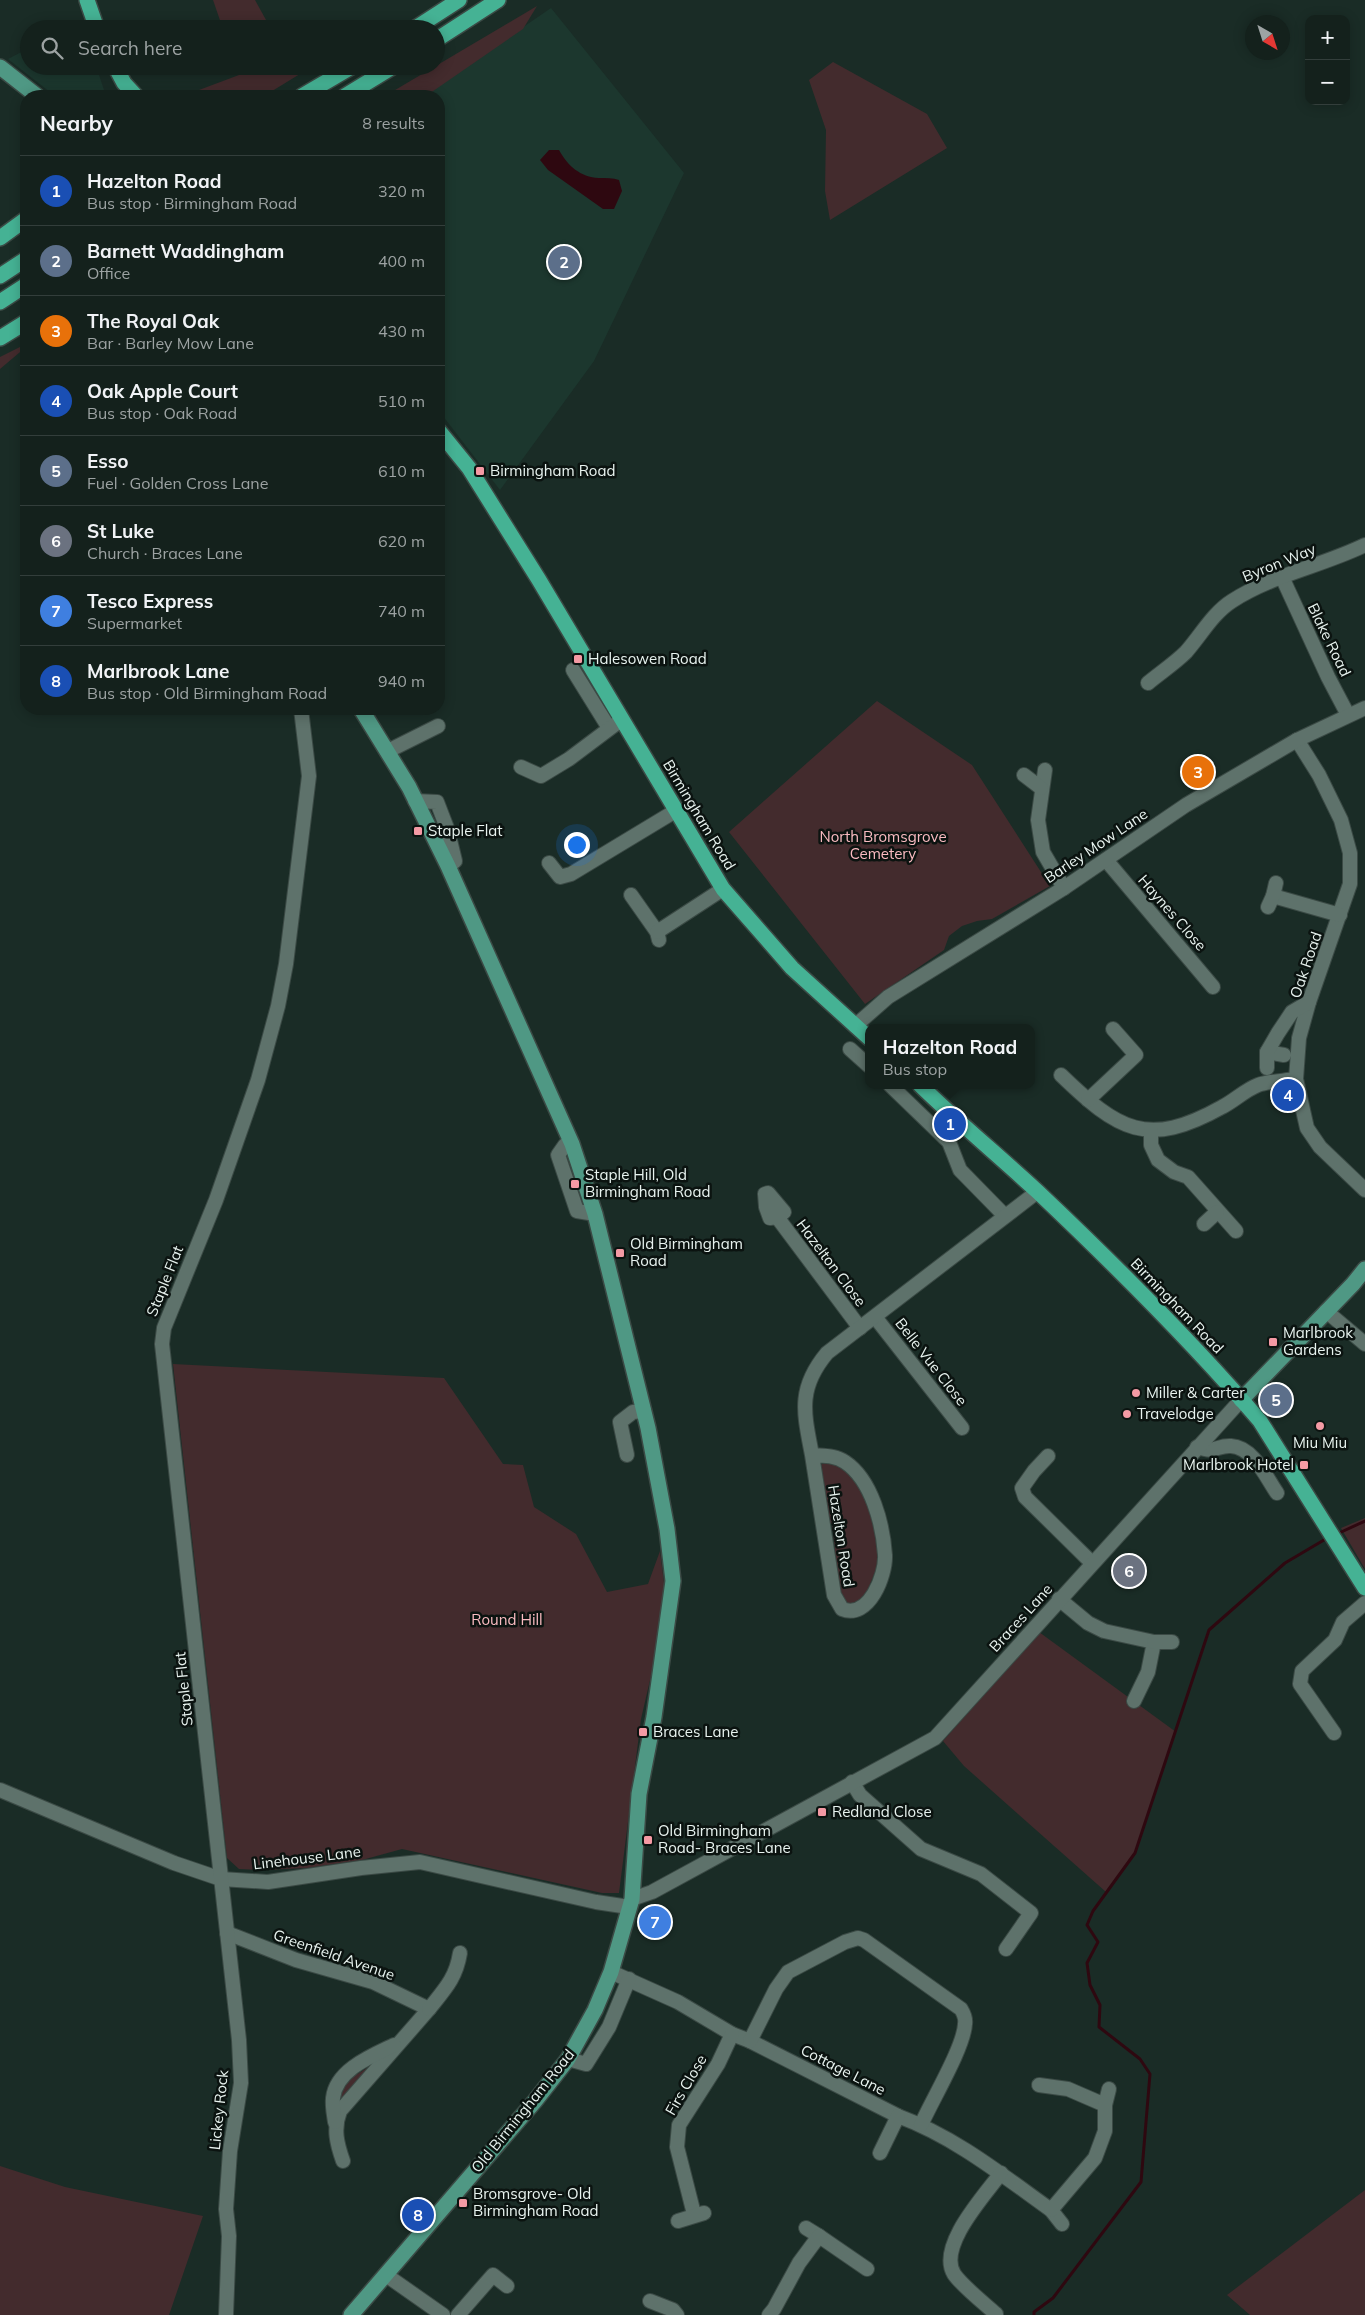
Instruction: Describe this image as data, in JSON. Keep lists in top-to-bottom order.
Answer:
{
  "streets": {
    "highway": ["Birmingham Road"],
    "main road": ["Old Birmingham Road"],
    "street": [
      "Byron Way",
      "Blake Road",
      "Barley Mow Lane",
      "Haynes Close",
      "Oak Road",
      "Hazelton Close",
      "Staple Flat",
      "Belle Vue Close",
      "Hazelton Road",
      "Braces Lane",
      "Linehouse Lane",
      "Greenfield Avenue",
      "Cottage Lane",
      "Firs Close",
      "Lickey Rock"
    ]
  },
  "crossings": [
    ["Byron Way", "Blake Road"],
    ["Blake Road", "Barley Mow Lane"],
    ["Birmingham Road", "Barley Mow Lane"],
    ["Birmingham Road", "Hazelton Road"],
    ["Birmingham Road", "Braces Lane"],
    ["Barley Mow Lane", "Haynes Close"],
    ["Barley Mow Lane", "Oak Road"],
    ["Hazelton Close", "Hazelton Road"],
    ["Staple Flat", "Linehouse Lane"],
    ["Staple Flat", "Lickey Rock"],
    ["Belle Vue Close", "Hazelton Road"],
    ["Braces Lane", "Linehouse Lane"],
    ["Braces Lane", "Old Birmingham Road"],
    ["Linehouse Lane", "Lickey Rock"],
    ["Linehouse Lane", "Old Birmingham Road"],
    ["Greenfield Avenue", "Lickey Rock"],
    ["Cottage Lane", "Firs Close"],
    ["Cottage Lane", "Old Birmingham Road"]
  ],
  "parks": ["North Bromsgrove Cemetery", "Round Hill"],
  "places": {
    "transit": [
      "Birmingham Road",
      "Halesowen Road",
      "Staple Flat",
      "Staple Hill, Old Birmingham Road",
      "Old Birmingham Road",
      "Marlbrook Gardens",
      "Marlbrook Hotel",
      "Braces Lane",
      "Redland Close",
      "Old Birmingham Road- Braces Lane",
      "Bromsgrove- Old Birmingham Road"
    ],
    "other": ["Miller & Carter", "Travelodge", "Miu Miu"]
  },
  "north": "bottom right",
  "page": {
    "map_buttons": ["+", "−"],
    "search": "Search here",
    "heading": ["Nearby", "8 results"],
    "list": [
      {
        "mark": "1",
        "name": "Hazelton Road",
        "note": "Bus stop · Birmingham Road",
        "value": "320 m"
      },
      {
        "mark": "2",
        "name": "Barnett Waddingham",
        "note": "Office",
        "value": "400 m"
      },
      {
        "mark": "3",
        "name": "The Royal Oak",
        "note": "Bar · Barley Mow Lane",
        "value": "430 m"
      },
      {
        "mark": "4",
        "name": "Oak Apple Court",
        "note": "Bus stop · Oak Road",
        "value": "510 m"
      },
      {
        "mark": "5",
        "name": "Esso",
        "note": "Fuel · Golden Cross Lane",
        "value": "610 m"
      },
      {
        "mark": "6",
        "name": "St Luke",
        "note": "Church · Braces Lane",
        "value": "620 m"
      },
      {
        "mark": "7",
        "name": "Tesco Express",
        "note": "Supermarket",
        "value": "740 m"
      },
      {
        "mark": "8",
        "name": "Marlbrook Lane",
        "note": "Bus stop · Old Birmingham Road",
        "value": "940 m"
      }
    ],
    "pins": [
      "2",
      "3",
      "4",
      "1",
      "5",
      "6",
      "7",
      "8"
    ],
    "popup": ["Hazelton Road", "Bus stop"]
  }
}
